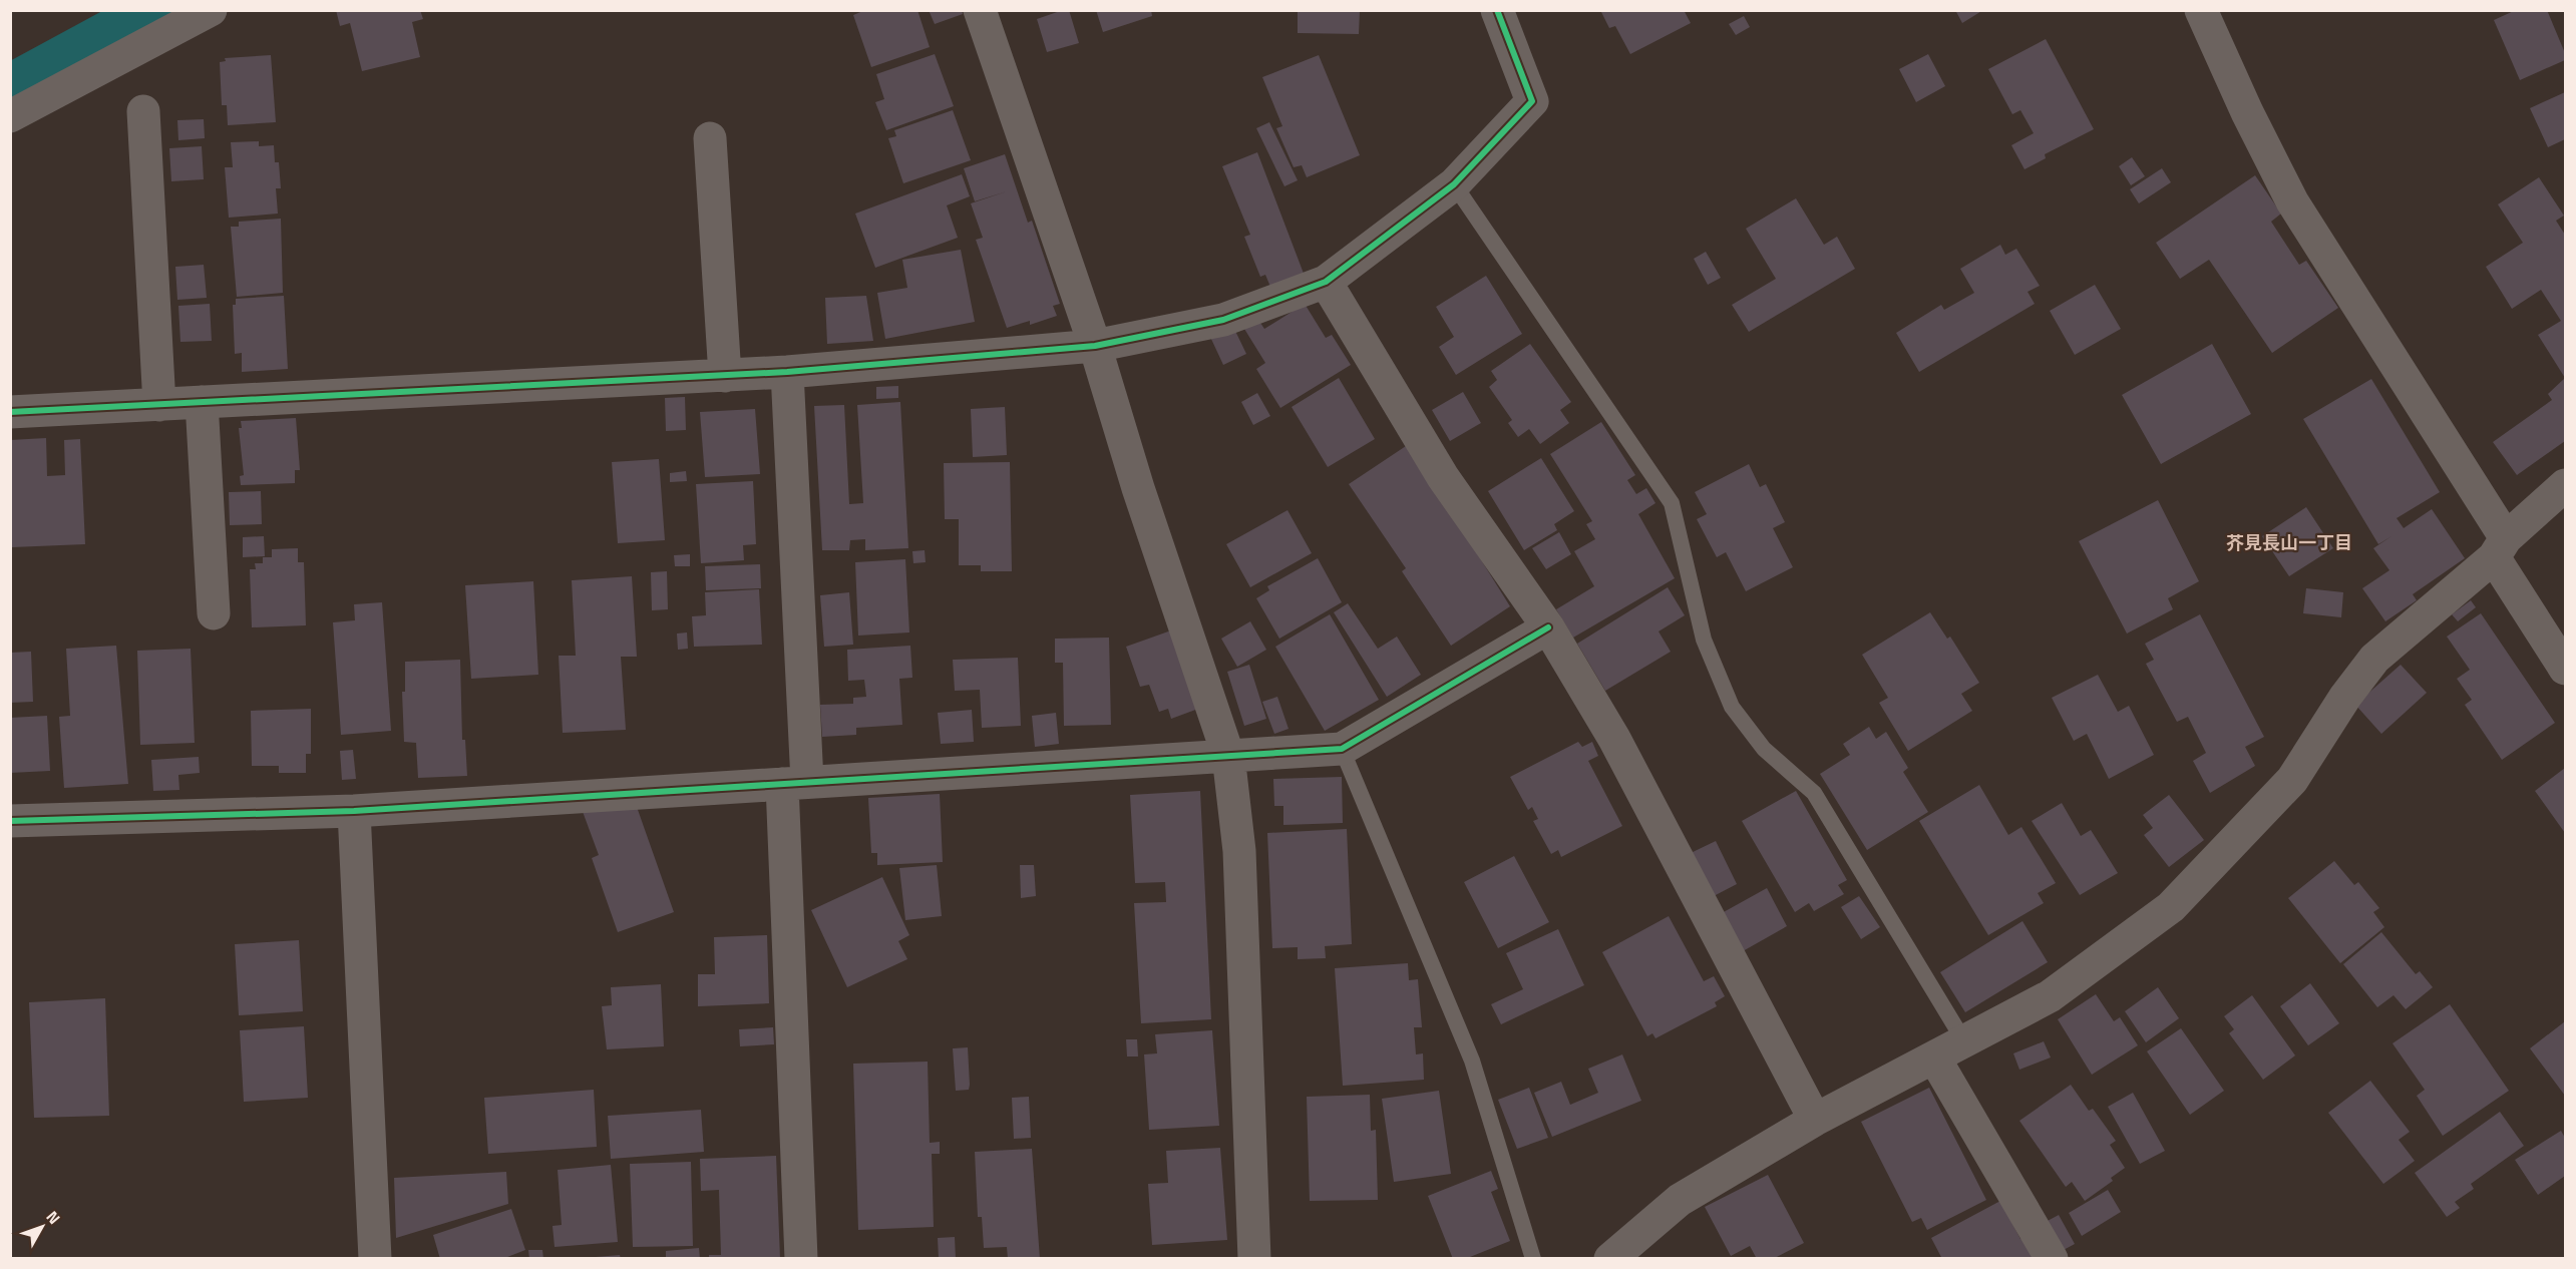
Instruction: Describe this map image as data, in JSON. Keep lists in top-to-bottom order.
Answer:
{
  "districts": ["芥見長山一丁目"],
  "north": "top right"
}
